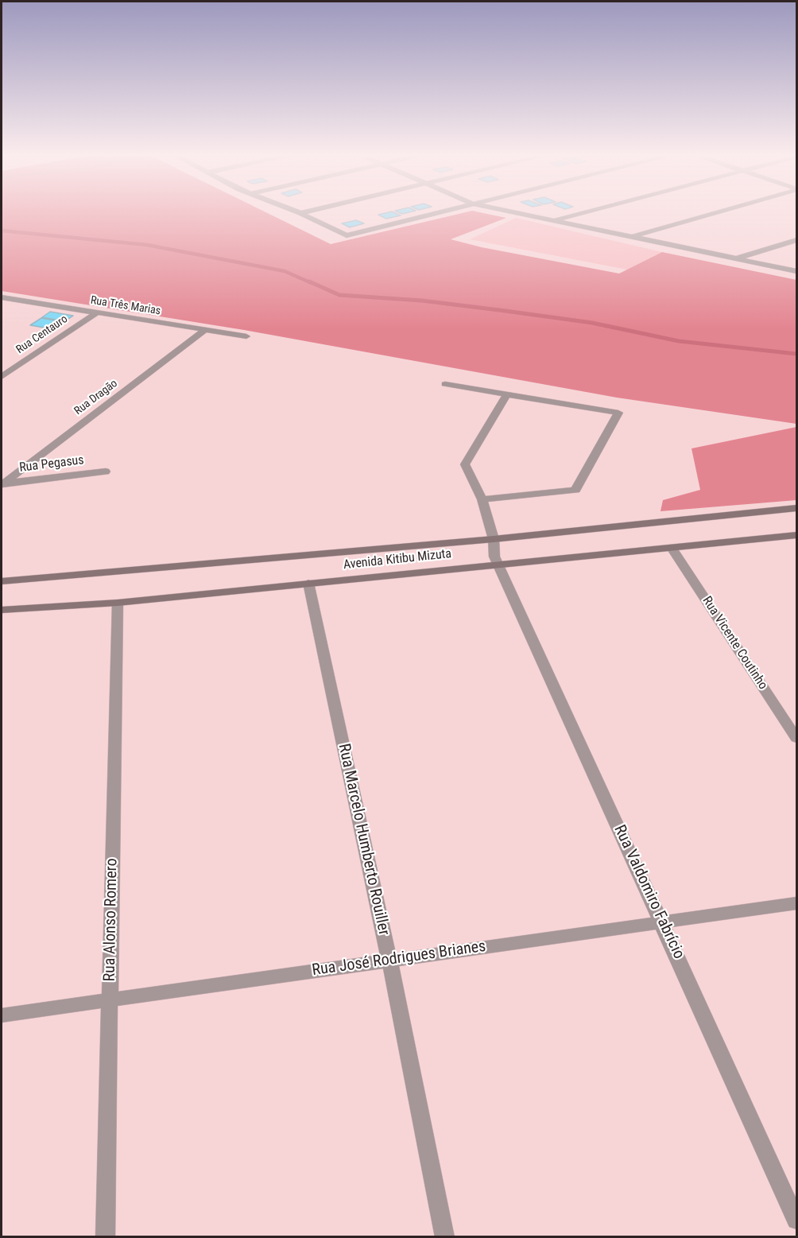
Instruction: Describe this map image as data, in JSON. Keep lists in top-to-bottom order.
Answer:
{
  "streets": {
    "street": [
      "Rua Três Marias",
      "Rua Centauro",
      "Rua Dragão",
      "Rua Pegasus",
      "Avenida Kitibu Mizuta",
      "Rua Vicente Coutinho",
      "Rua Marcelo Humberto Rouiller",
      "Rua Valdomiro Fabrício",
      "Rua Alonso Romero",
      "Rua José Rodrigues Brianes"
    ]
  },
  "crossings": [
    ["Rua Três Marias", "Rua Centauro"],
    ["Rua Três Marias", "Rua Dragão"],
    ["Rua Dragão", "Rua Pegasus"],
    ["Avenida Kitibu Mizuta", "Rua Vicente Coutinho"],
    ["Avenida Kitibu Mizuta", "Rua Marcelo Humberto Rouiller"],
    ["Avenida Kitibu Mizuta", "Rua Valdomiro Fabrício"],
    ["Avenida Kitibu Mizuta", "Rua Alonso Romero"],
    ["Rua Marcelo Humberto Rouiller", "Rua José Rodrigues Brianes"],
    ["Rua Valdomiro Fabrício", "Rua José Rodrigues Brianes"],
    ["Rua Alonso Romero", "Rua José Rodrigues Brianes"]
  ]
}
